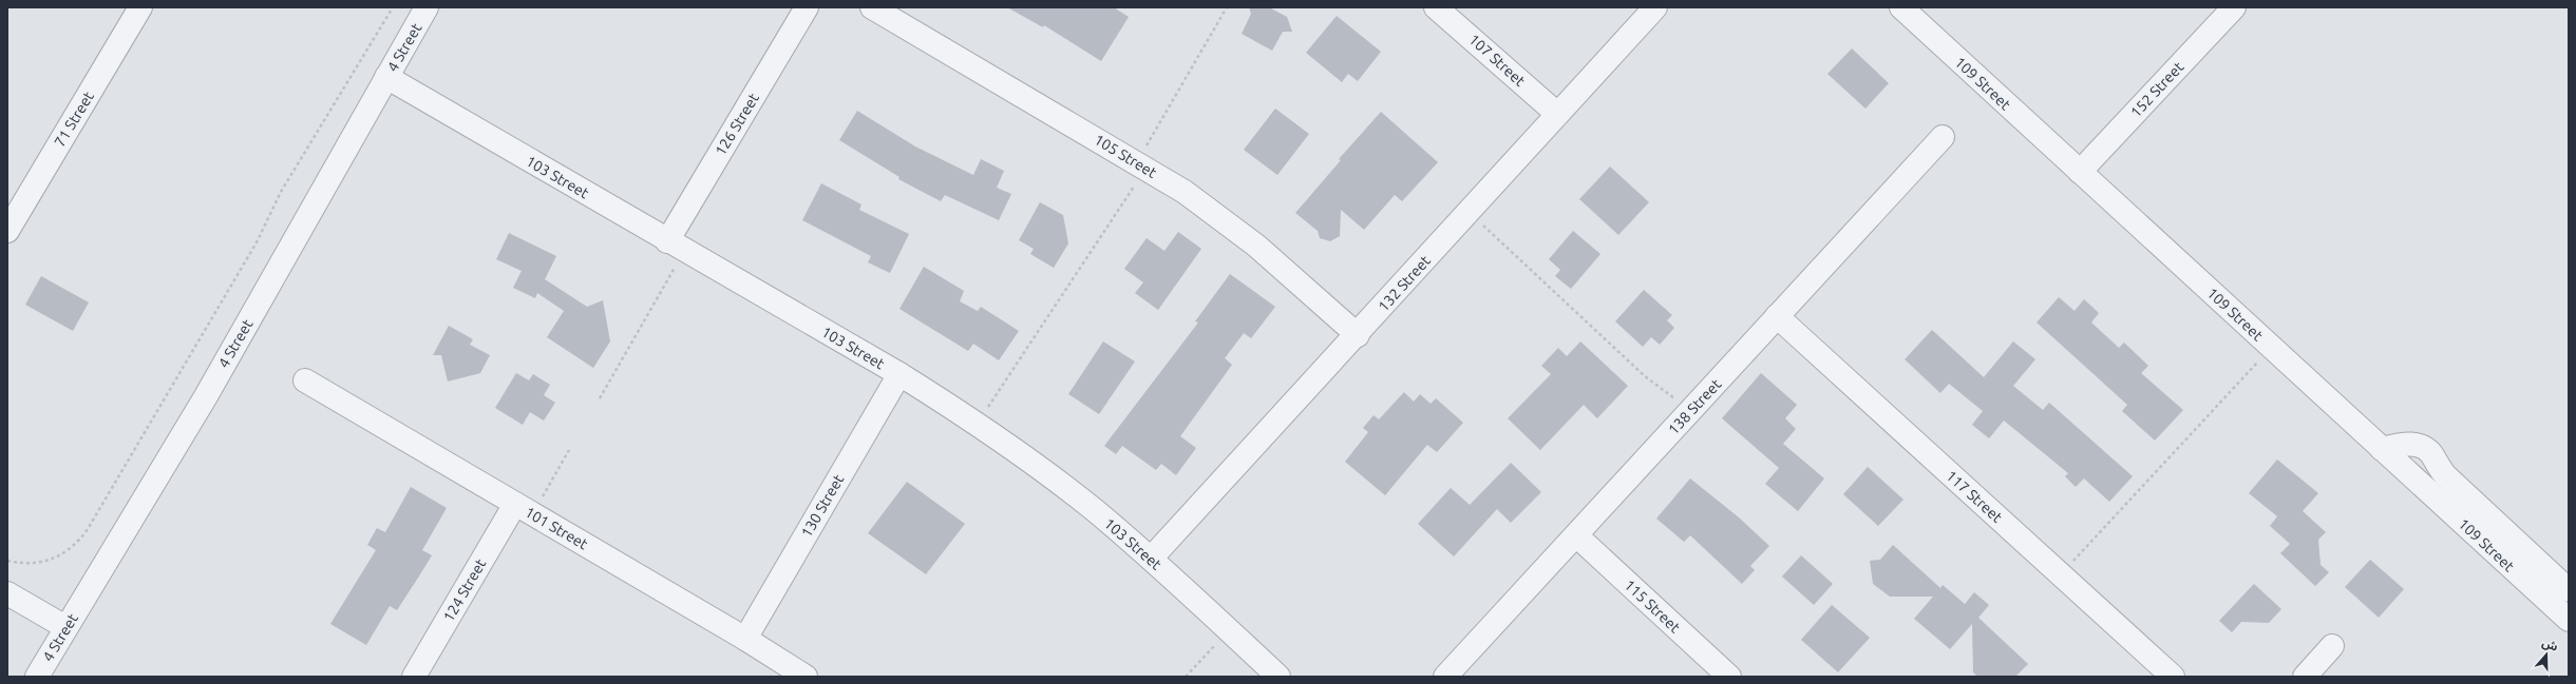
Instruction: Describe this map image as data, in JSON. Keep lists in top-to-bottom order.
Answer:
{
  "streets": {
    "street": [
      "4 Street",
      "107 Street",
      "109 Street",
      "152 Street",
      "71 Street",
      "126 Street",
      "105 Street",
      "103 Street",
      "132 Street",
      "138 Street",
      "117 Street",
      "130 Street",
      "101 Street",
      "124 Street",
      "115 Street"
    ]
  },
  "crossings": [
    ["4 Street", "103 Street"],
    ["107 Street", "132 Street"],
    ["109 Street", "152 Street"],
    ["126 Street", "103 Street"],
    ["105 Street", "132 Street"],
    ["103 Street", "132 Street"],
    ["103 Street", "130 Street"],
    ["138 Street", "117 Street"],
    ["138 Street", "115 Street"],
    ["130 Street", "101 Street"],
    ["101 Street", "124 Street"]
  ],
  "north": "top"
}
